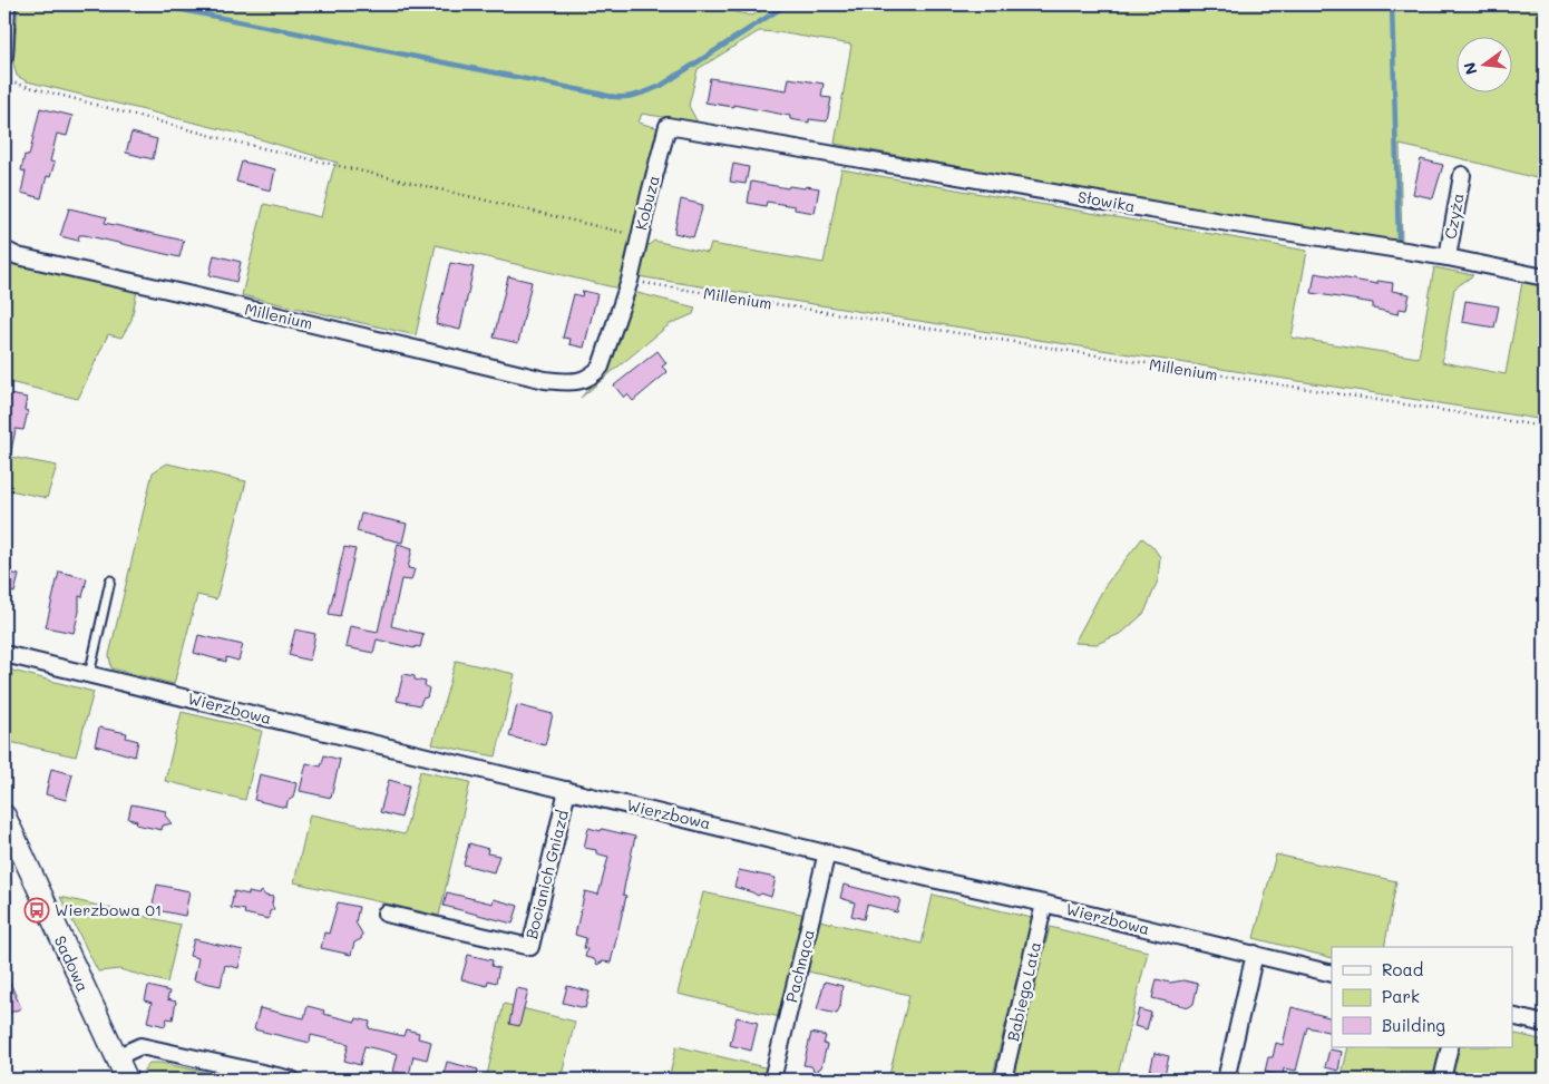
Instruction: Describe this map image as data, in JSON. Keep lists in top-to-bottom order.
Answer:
{
  "streets": {
    "street": [
      "Słowika",
      "Kobuza",
      "Czyża",
      "Millenium",
      "Wierzbowa",
      "Bocianich Gniazd",
      "Sadowa",
      "Pachnąca",
      "Babiego Lata"
    ]
  },
  "crossings": [
    ["Słowika", "Kobuza"],
    ["Słowika", "Czyża"],
    ["Kobuza", "Millenium"],
    ["Wierzbowa", "Bocianich Gniazd"],
    ["Wierzbowa", "Pachnąca"],
    ["Wierzbowa", "Babiego Lata"]
  ],
  "places": {
    "bus stop": ["Wierzbowa 01"]
  },
  "legend": ["Road", "Park", "Building"],
  "north": "left"
}
